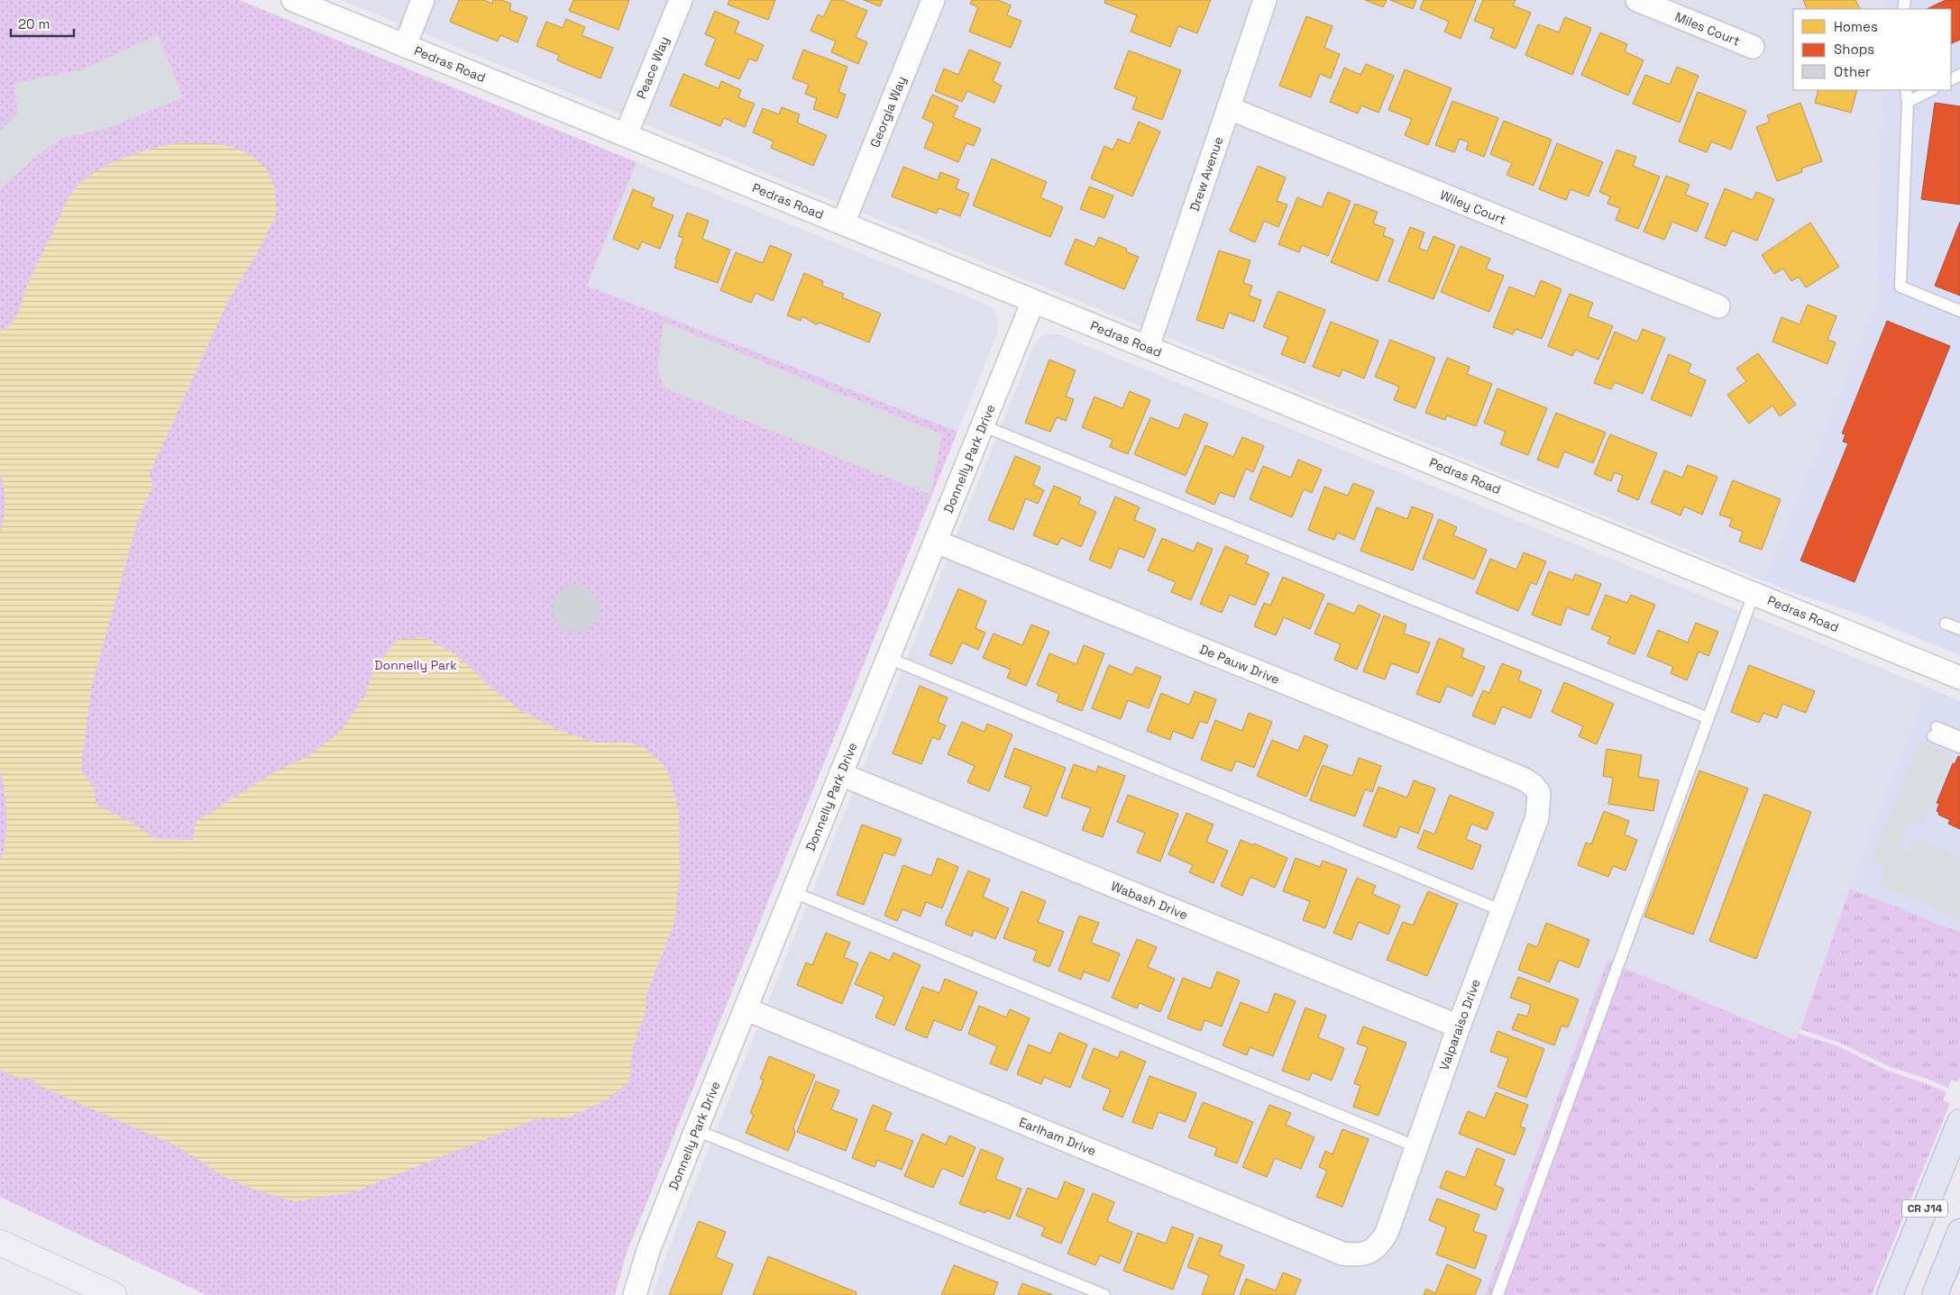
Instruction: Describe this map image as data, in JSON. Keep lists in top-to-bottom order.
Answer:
{
  "streets": {
    "main road": ["CR J14"],
    "street": [
      "Miles Court",
      "Pedras Road",
      "Peace Way",
      "Georgia Way",
      "Drew Avenue",
      "Wiley Court",
      "Donnelly Park Drive",
      "De Pauw Drive",
      "Wabash Drive",
      "Valparaiso Drive",
      "Earlham Drive"
    ]
  },
  "crossings": [
    ["Pedras Road", "Peace Way"],
    ["Pedras Road", "Georgia Way"],
    ["Pedras Road", "Drew Avenue"],
    ["Pedras Road", "Donnelly Park Drive"],
    ["Drew Avenue", "Wiley Court"],
    ["Donnelly Park Drive", "De Pauw Drive"],
    ["Donnelly Park Drive", "Wabash Drive"],
    ["Donnelly Park Drive", "Earlham Drive"],
    ["De Pauw Drive", "Valparaiso Drive"],
    ["Wabash Drive", "Valparaiso Drive"],
    ["Valparaiso Drive", "Earlham Drive"]
  ],
  "parks": ["Donnelly Park"],
  "legend": ["Homes", "Shops", "Other"],
  "scale_bar": "20 m"
}
